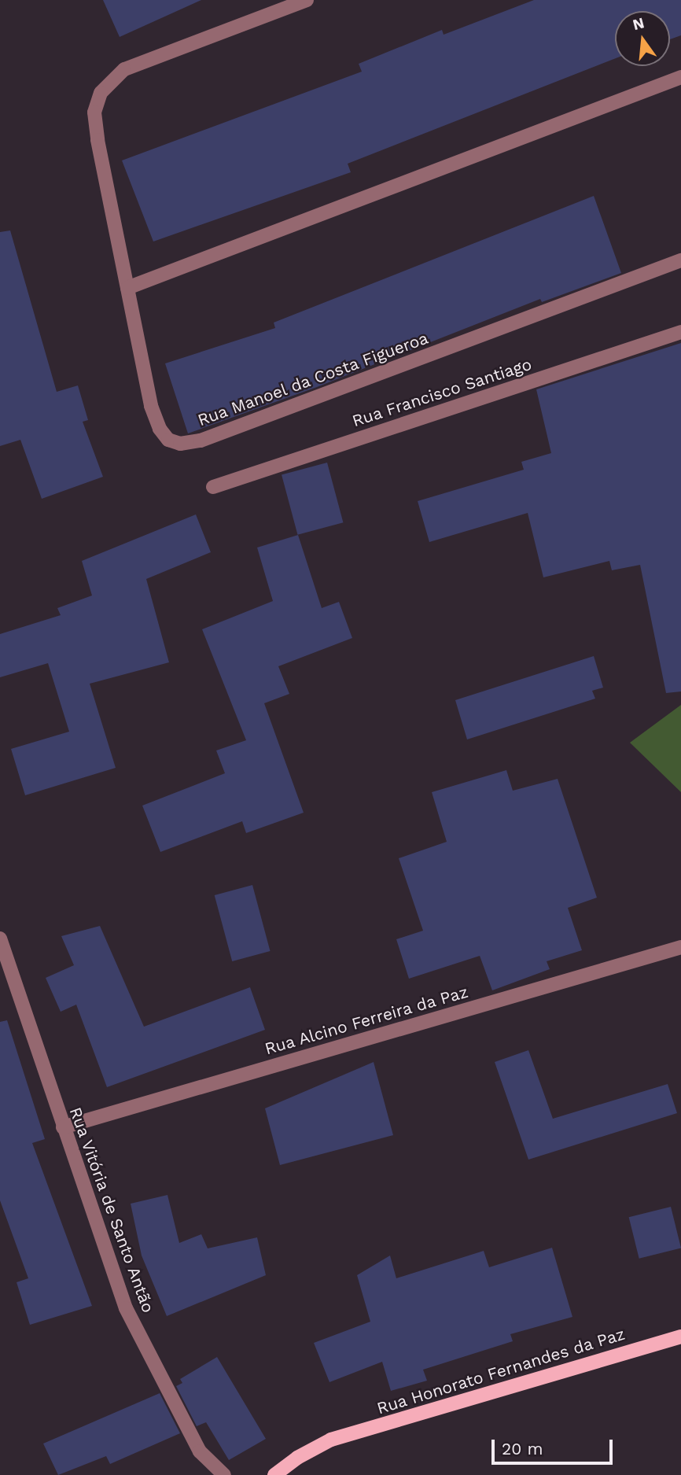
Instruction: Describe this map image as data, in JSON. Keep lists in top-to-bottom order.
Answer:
{
  "streets": {
    "main road": ["Rua Honorato Fernandes da Paz"],
    "street": [
      "Rua Manoel da Costa Figueroa",
      "Rua Francisco Santiago",
      "Rua Alcino Ferreira da Paz",
      "Rua Vitória de Santo Antão"
    ]
  },
  "crossings": [
    ["Rua Alcino Ferreira da Paz", "Rua Vitória de Santo Antão"]
  ],
  "scale_bar": "20 m",
  "north": "top"
}
